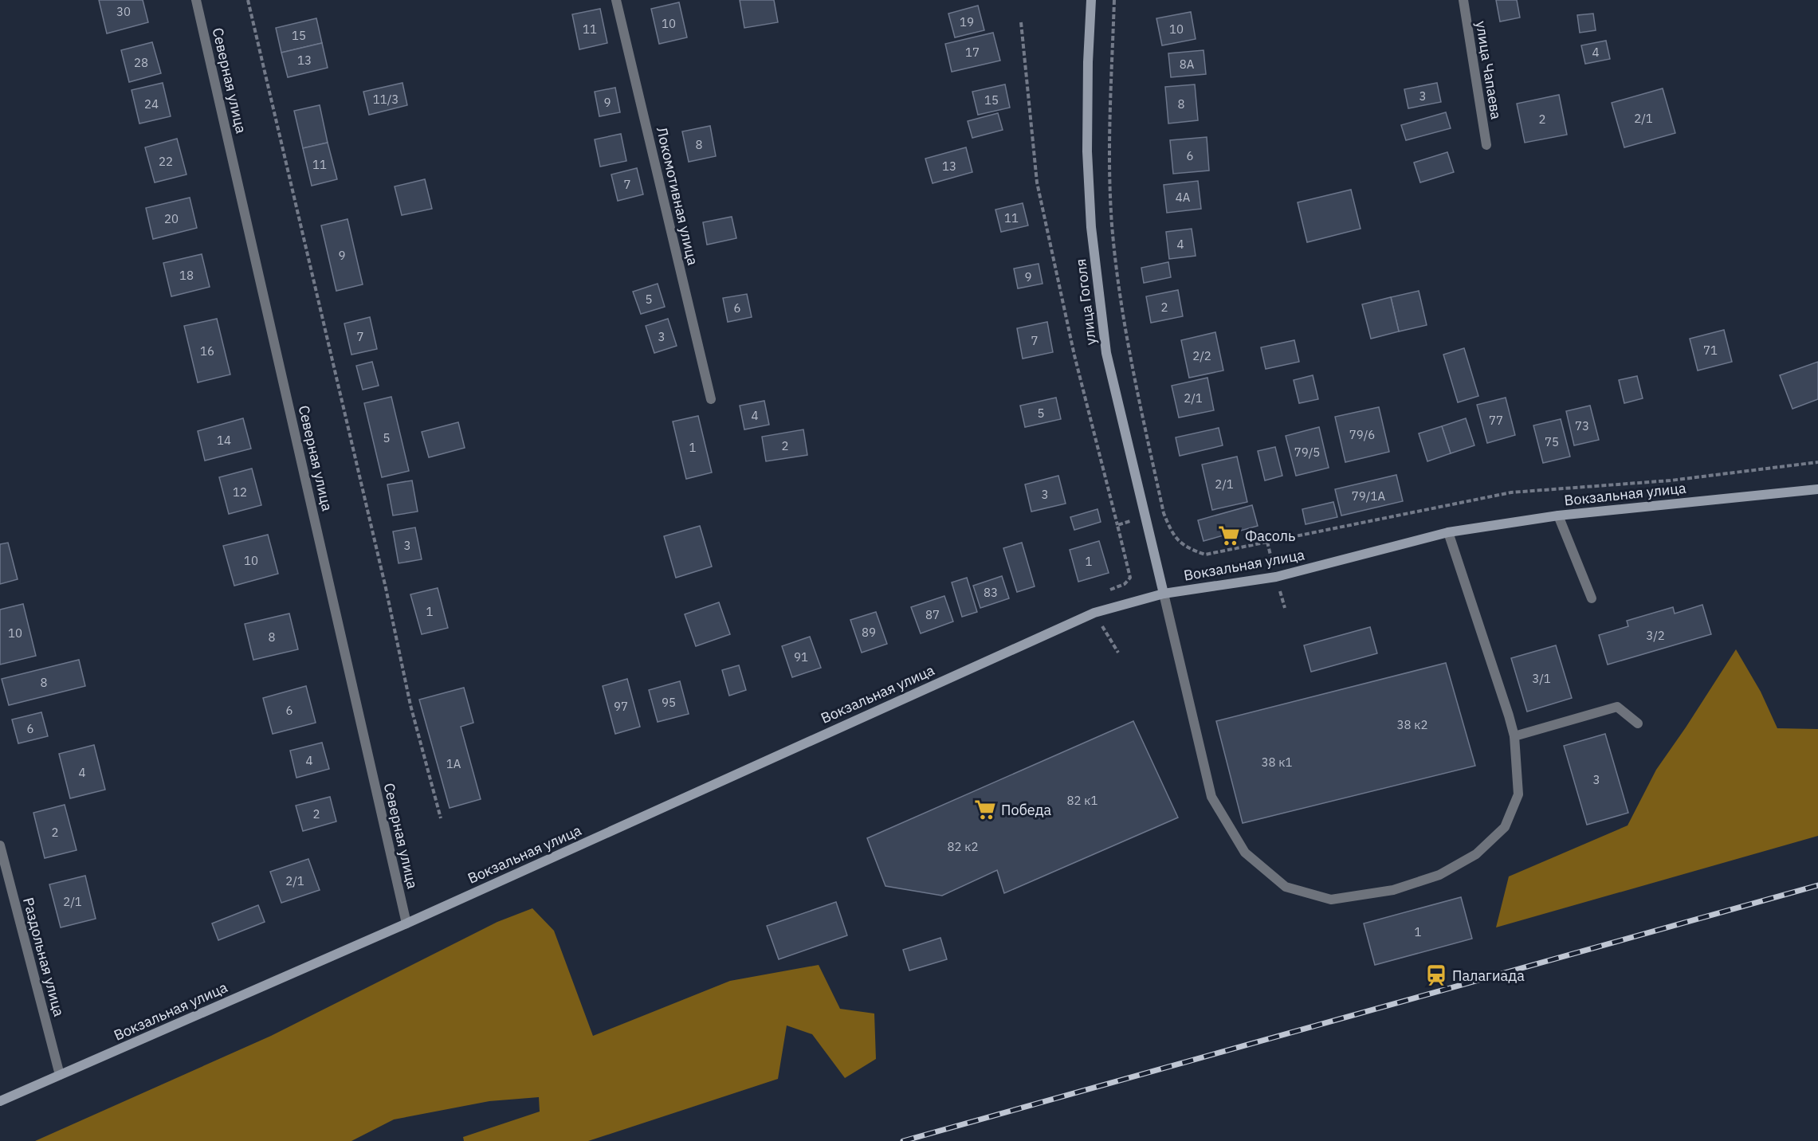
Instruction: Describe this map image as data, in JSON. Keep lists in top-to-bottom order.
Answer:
{
  "streets": {
    "main road": ["улица Гоголя", "Вокзальная улица"],
    "street": [
      "улица Чапаева",
      "Северная улица",
      "Локомотивная улица",
      "Раздольная улица"
    ]
  },
  "crossings": [
    ["Северная улица", "Вокзальная улица"],
    ["улица Гоголя", "Вокзальная улица"],
    ["Вокзальная улица", "Раздольная улица"]
  ],
  "places": {
    "supermarket": ["Фасоль", "Победа"],
    "station": ["Палагиада"]
  },
  "house_numbers": [
    "30",
    "19",
    "10",
    "11",
    "10",
    "15",
    "17",
    "4",
    "13",
    "28",
    "8А",
    "3",
    "11/3",
    "15",
    "9",
    "24",
    "8",
    "2/1",
    "2",
    "8",
    "6",
    "22",
    "11",
    "13",
    "7",
    "4А",
    "11",
    "20",
    "4",
    "9",
    "18",
    "9",
    "5",
    "2",
    "6",
    "7",
    "3",
    "7",
    "71",
    "16",
    "2/2",
    "2/1",
    "5",
    "4",
    "77",
    "73",
    "79/6",
    "5",
    "14",
    "75",
    "2",
    "1",
    "79/5",
    "2/1",
    "12",
    "3",
    "79/1А",
    "3",
    "10",
    "1",
    "83",
    "1",
    "87",
    "89",
    "10",
    "3/2",
    "8",
    "91",
    "3/1",
    "8",
    "95",
    "97",
    "6",
    "38 к2",
    "6",
    "4",
    "38 к1",
    "1А",
    "4",
    "3",
    "82 к1",
    "2",
    "2",
    "82 к2",
    "2/1",
    "2/1",
    "1"
  ]
}
